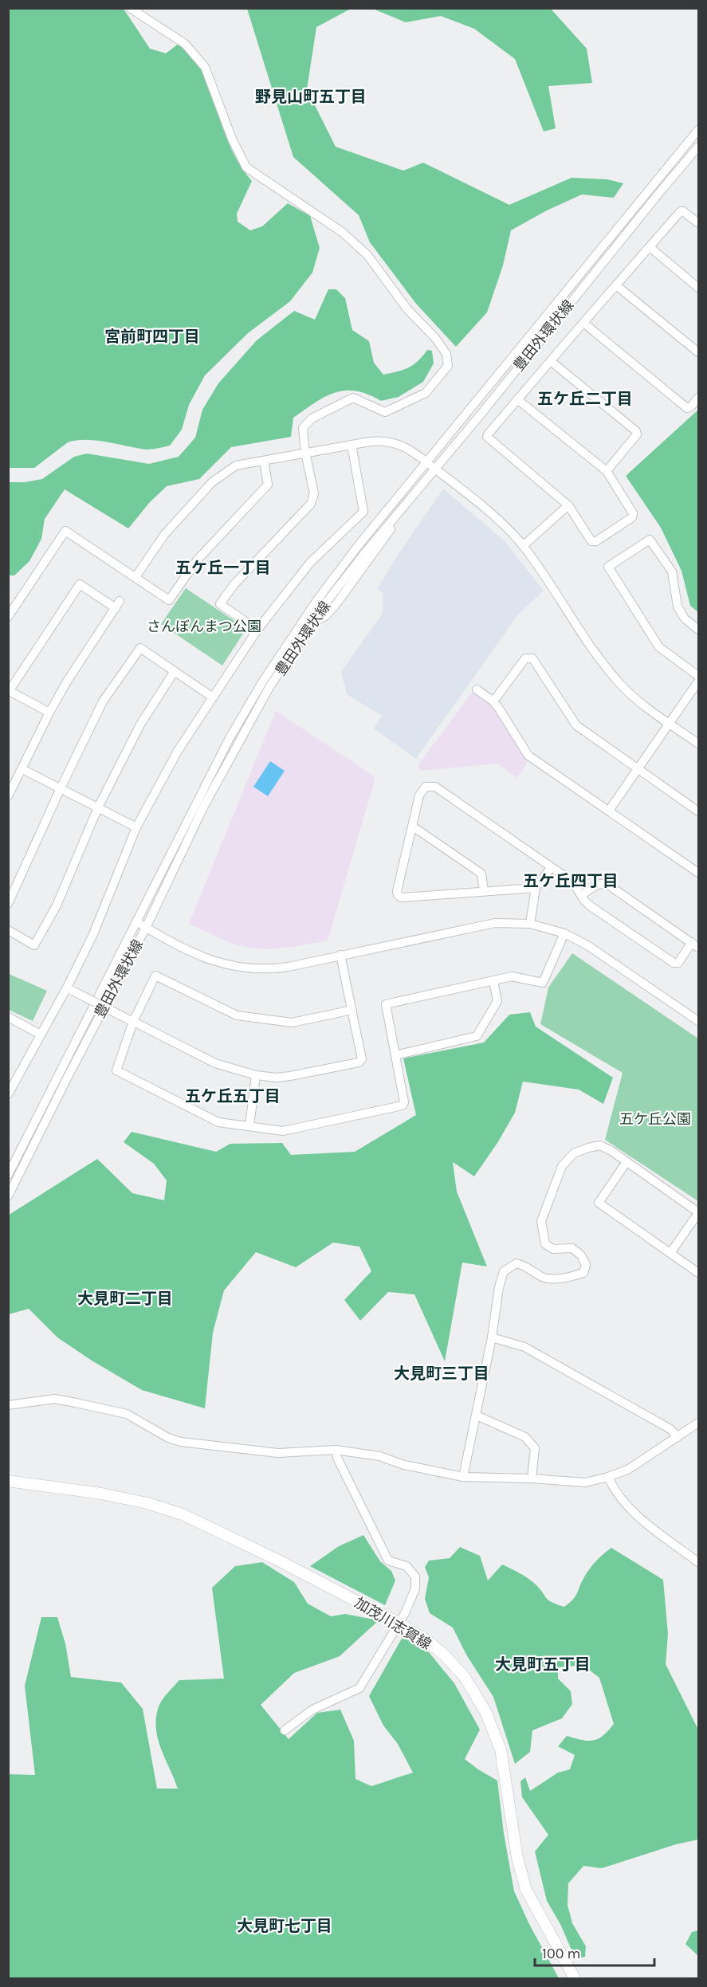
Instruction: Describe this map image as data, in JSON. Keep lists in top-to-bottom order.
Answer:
{
  "streets": {
    "main road": ["加茂川志賀線"],
    "street": ["豊田外環状線"]
  },
  "districts": [
    "野見山町五丁目",
    "宮前町四丁目",
    "五ケ丘二丁目",
    "五ケ丘一丁目",
    "五ケ丘四丁目",
    "五ケ丘五丁目",
    "大見町二丁目",
    "大見町三丁目",
    "大見町五丁目",
    "大見町七丁目"
  ],
  "parks": ["さんぼんまつ公園", "五ケ丘公園"],
  "scale_bar": "100 m"
}
